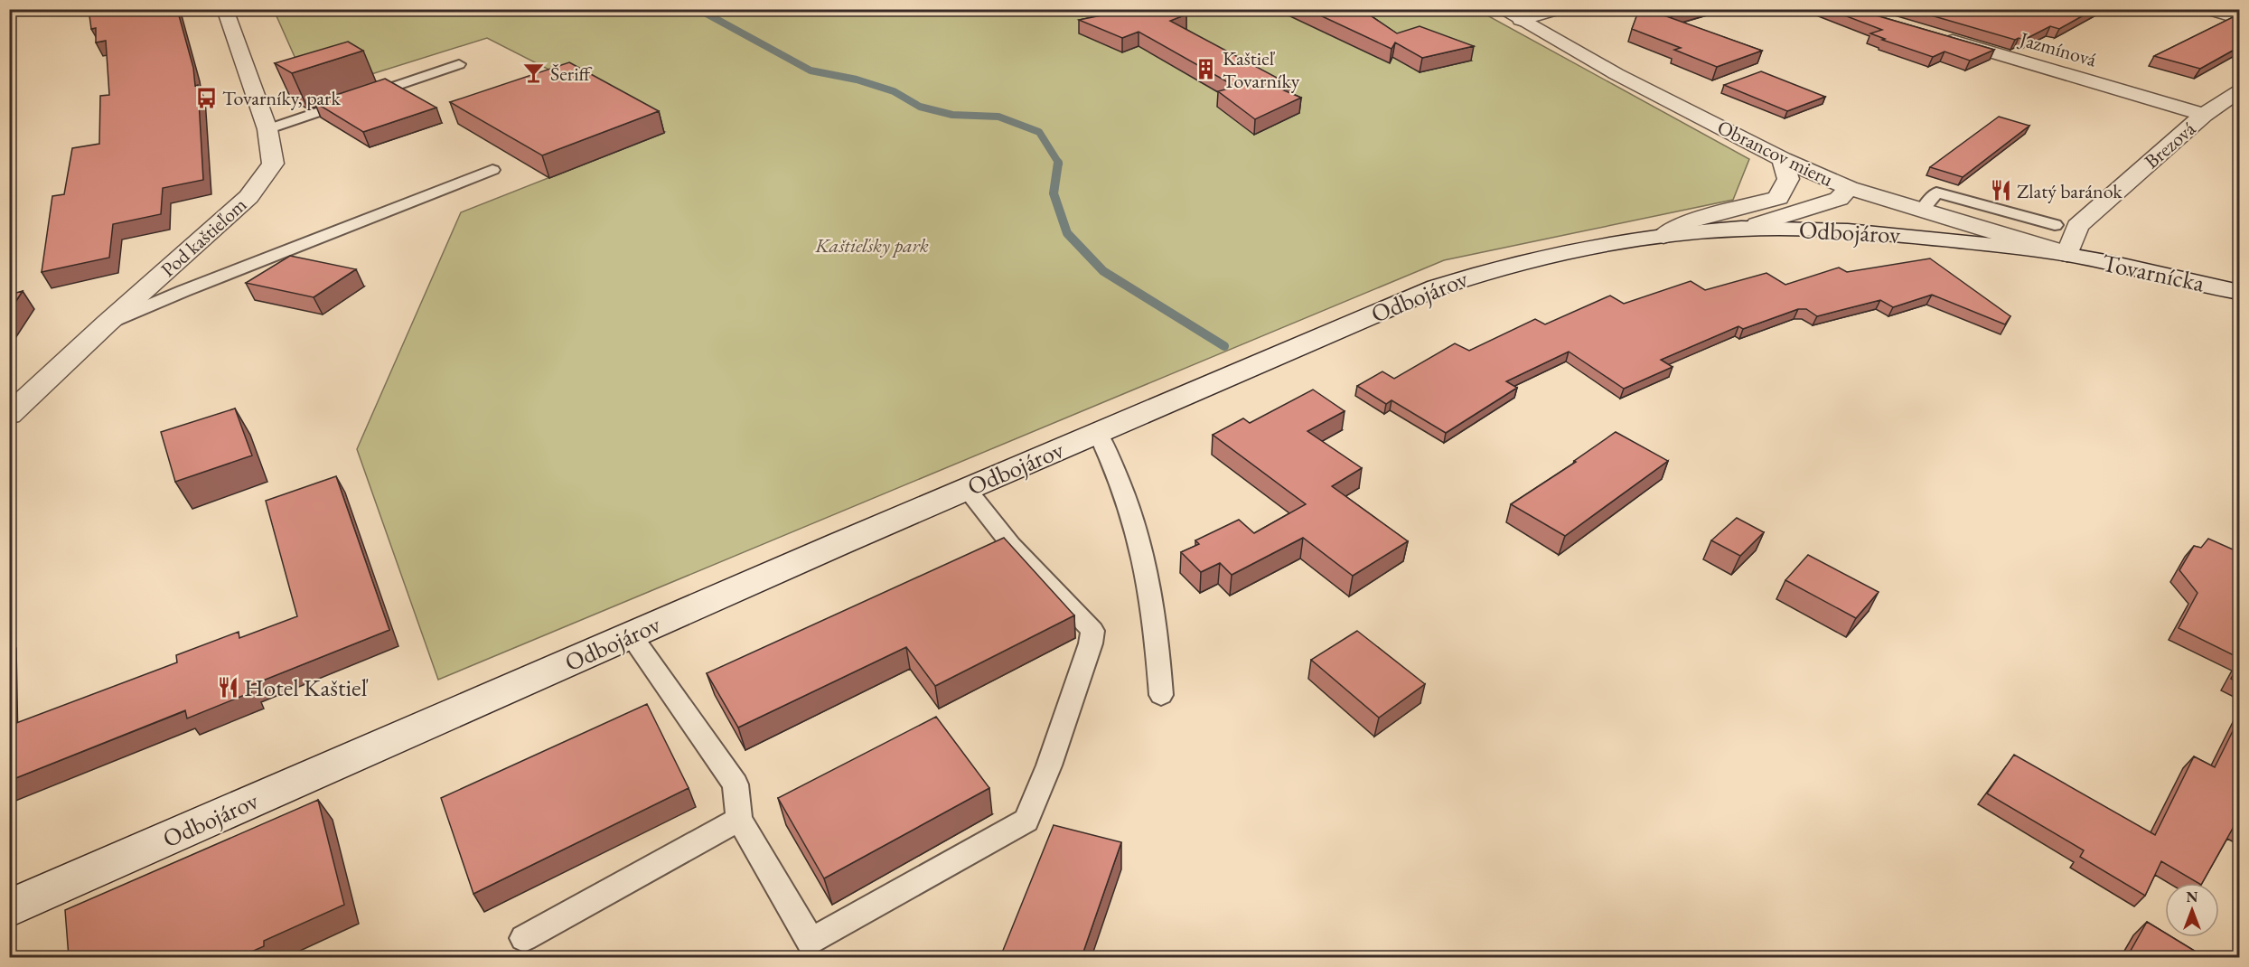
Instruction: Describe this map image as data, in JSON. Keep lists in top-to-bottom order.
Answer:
{
  "streets": {
    "street": [
      "Jazmínová",
      "Brezová",
      "Obrancov mieru",
      "Odbojárov",
      "Pod kaštieľom",
      "Tovarnícka"
    ]
  },
  "crossings": [
    ["Jazmínová", "Brezová"],
    ["Brezová", "Obrancov mieru"],
    ["Brezová", "Odbojárov"],
    ["Brezová", "Tovarnícka"],
    ["Obrancov mieru", "Odbojárov"],
    ["Obrancov mieru", "Tovarnícka"],
    ["Odbojárov", "Tovarnícka"]
  ],
  "parks": ["Kaštieľsky park"],
  "places": {
    "building": ["Kaštieľ Tovarníky"],
    "bar": ["Šeriff"],
    "bus stop": ["Tovarníky, park"],
    "restaurant": ["Zlatý baránok", "Hotel Kaštieľ"]
  },
  "north": "top"
}
